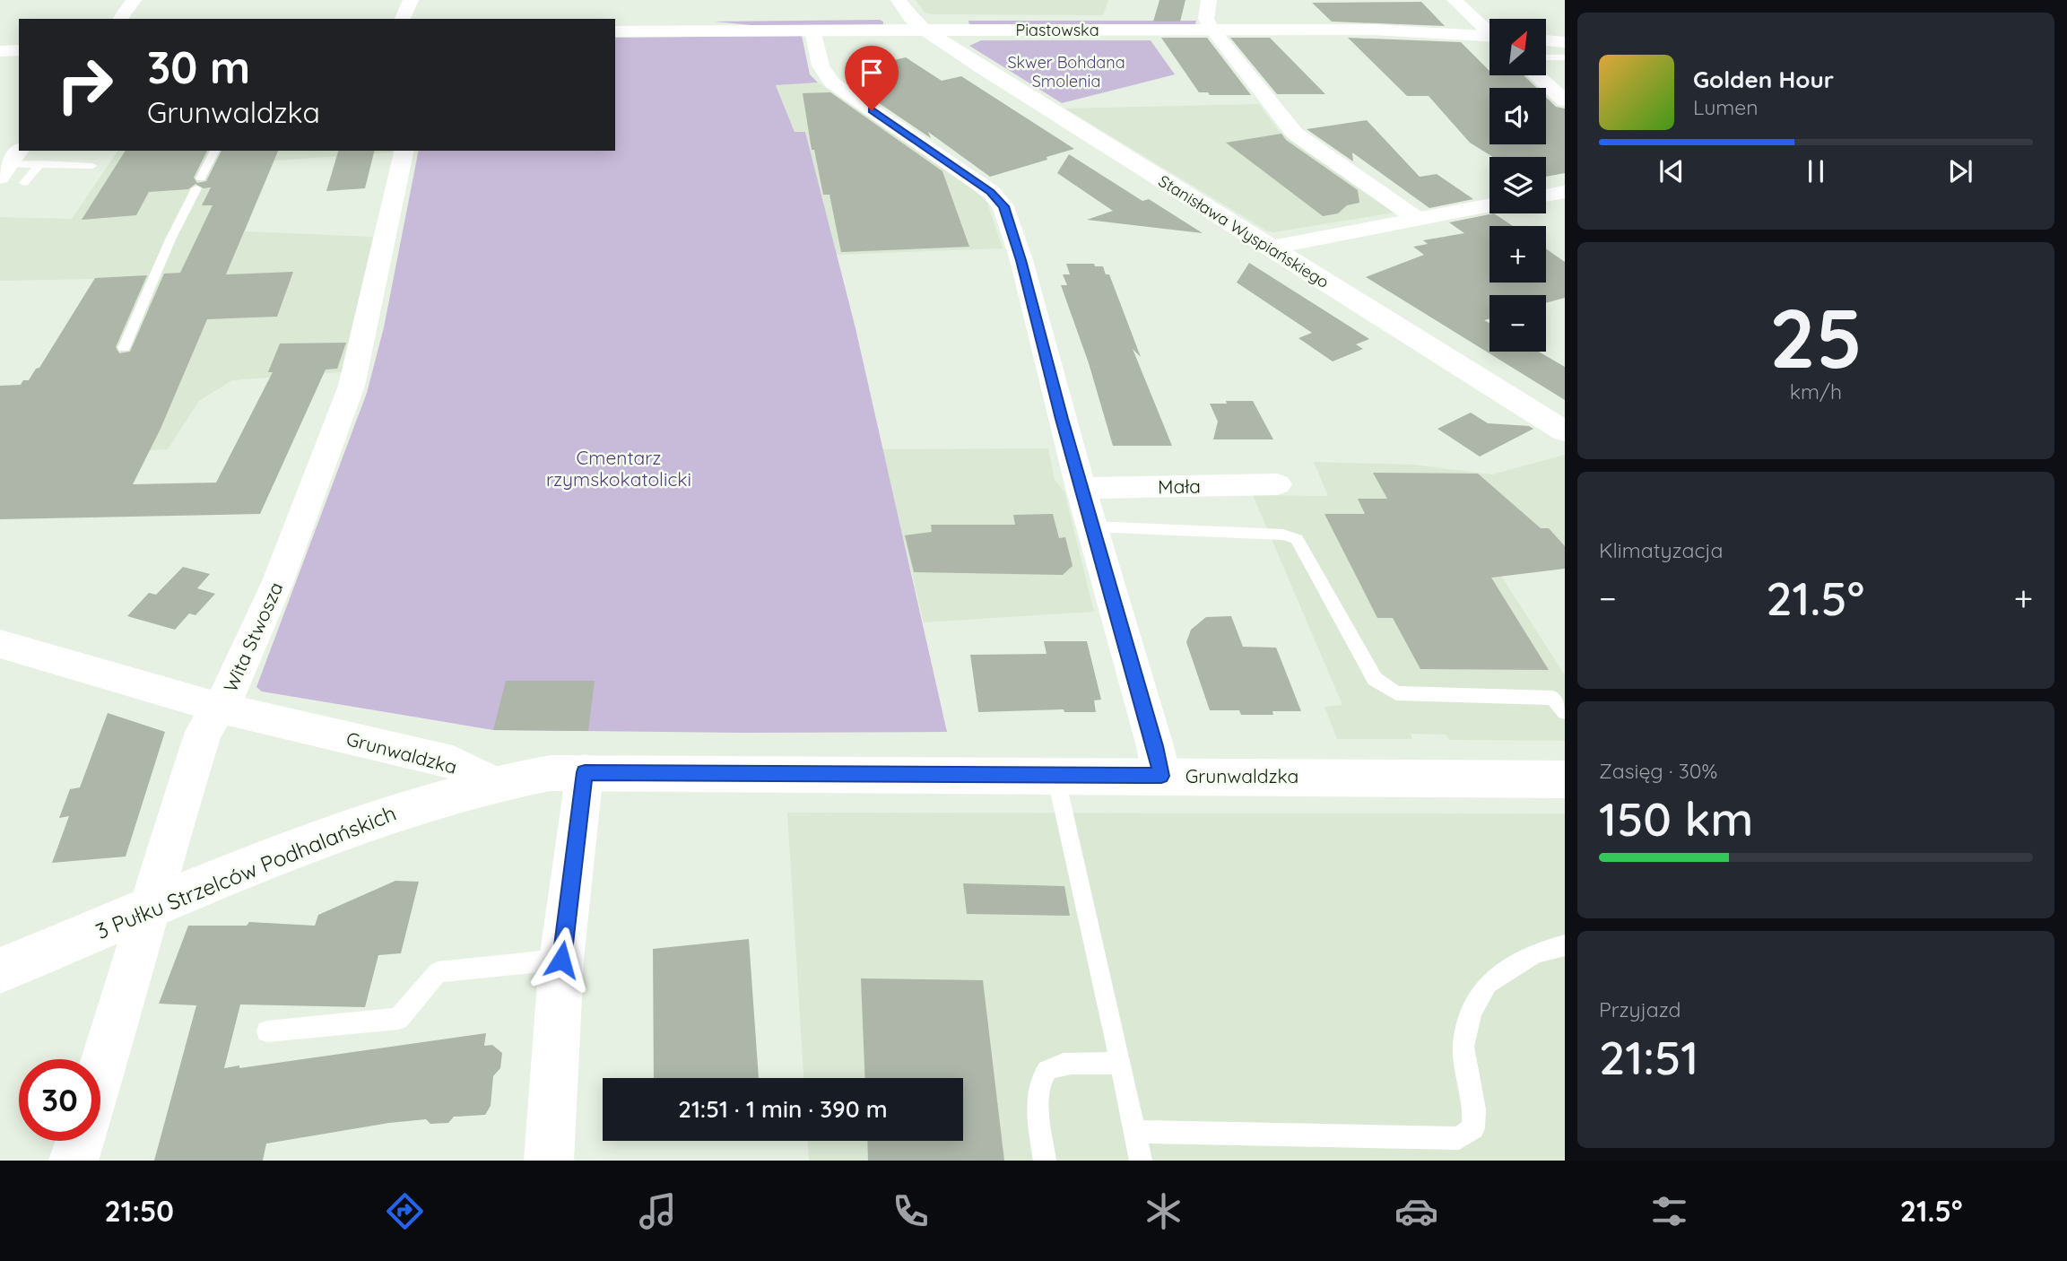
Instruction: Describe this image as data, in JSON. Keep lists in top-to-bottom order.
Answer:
{
  "streets": {
    "street": [
      "Piastowska",
      "Stanisława Wyspiańskiego",
      "Mała",
      "Wita Stwosza",
      "Grunwaldzka",
      "3 Pułku Strzelców Podhalańskich"
    ]
  },
  "crossings": [
    ["Piastowska", "Stanisława Wyspiańskiego"],
    ["Wita Stwosza", "Grunwaldzka"],
    ["Wita Stwosza", "3 Pułku Strzelców Podhalańskich"],
    ["Grunwaldzka", "3 Pułku Strzelców Podhalańskich"]
  ],
  "parks": ["Skwer Bohdana Smolenia", "Cmentarz rzymskokatolicki"],
  "north": "top right",
  "page": {
    "map_buttons": ["+", "−"],
    "turn": ["30 m", "Grunwaldzka"],
    "song": ["Golden Hour", "Lumen"],
    "tile": [
      ["25", "km/h"],
      "Klimatyzacja",
      ["Zasięg · 30%", "150 km"],
      ["Przyjazd", "21:51"]
    ],
    "heat": ["−", "21.5°", "+"],
    "limit": "30",
    "trip": "21:51 · 1 min · 390 m",
    "tabs": ["21:50", "21.5°"]
  }
}
